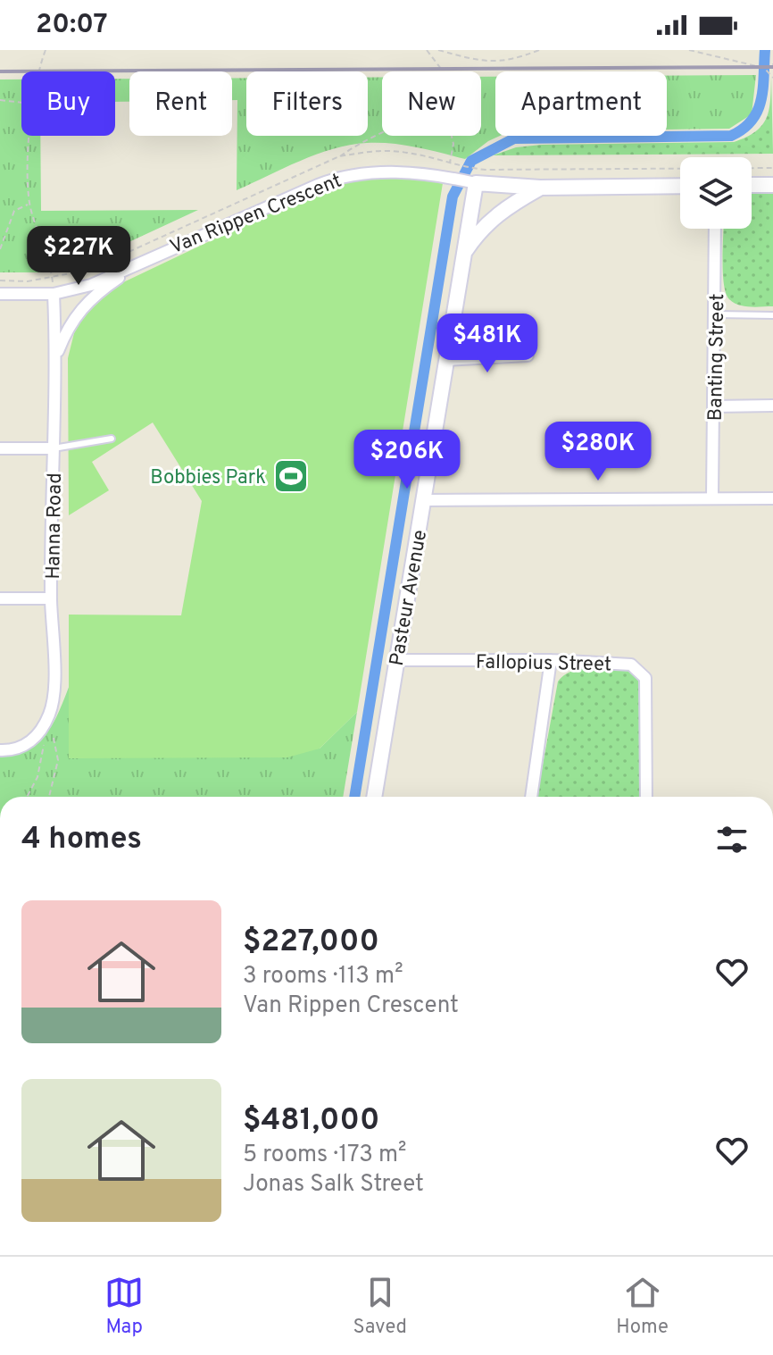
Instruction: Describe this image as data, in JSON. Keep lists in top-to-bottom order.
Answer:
{
  "streets": {
    "street": [
      "Van Rippen Crescent",
      "Banting Street",
      "Hanna Road",
      "Pasteur Avenue",
      "Fallopius Street"
    ]
  },
  "crossings": [
    ["Van Rippen Crescent", "Hanna Road"],
    ["Van Rippen Crescent", "Pasteur Avenue"],
    ["Pasteur Avenue", "Fallopius Street"]
  ],
  "places": {
    "sports": ["Bobbies Park"]
  },
  "page": {
    "status": "20:07",
    "chip": [
      "Buy",
      "Rent",
      "Filters",
      "New",
      "Apartment"
    ],
    "price": [
      "$227K",
      "$481K",
      "$280K",
      "$206K"
    ],
    "heading": "4 homes",
    "list": [
      {
        "name": "$227,000",
        "note": "3 rooms · 113 m² · Van Rippen Crescent"
      },
      {
        "name": "$481,000",
        "note": "5 rooms · 173 m² · Jonas Salk Street"
      }
    ],
    "tabs": ["Map", "Saved", "Home"]
  }
}
